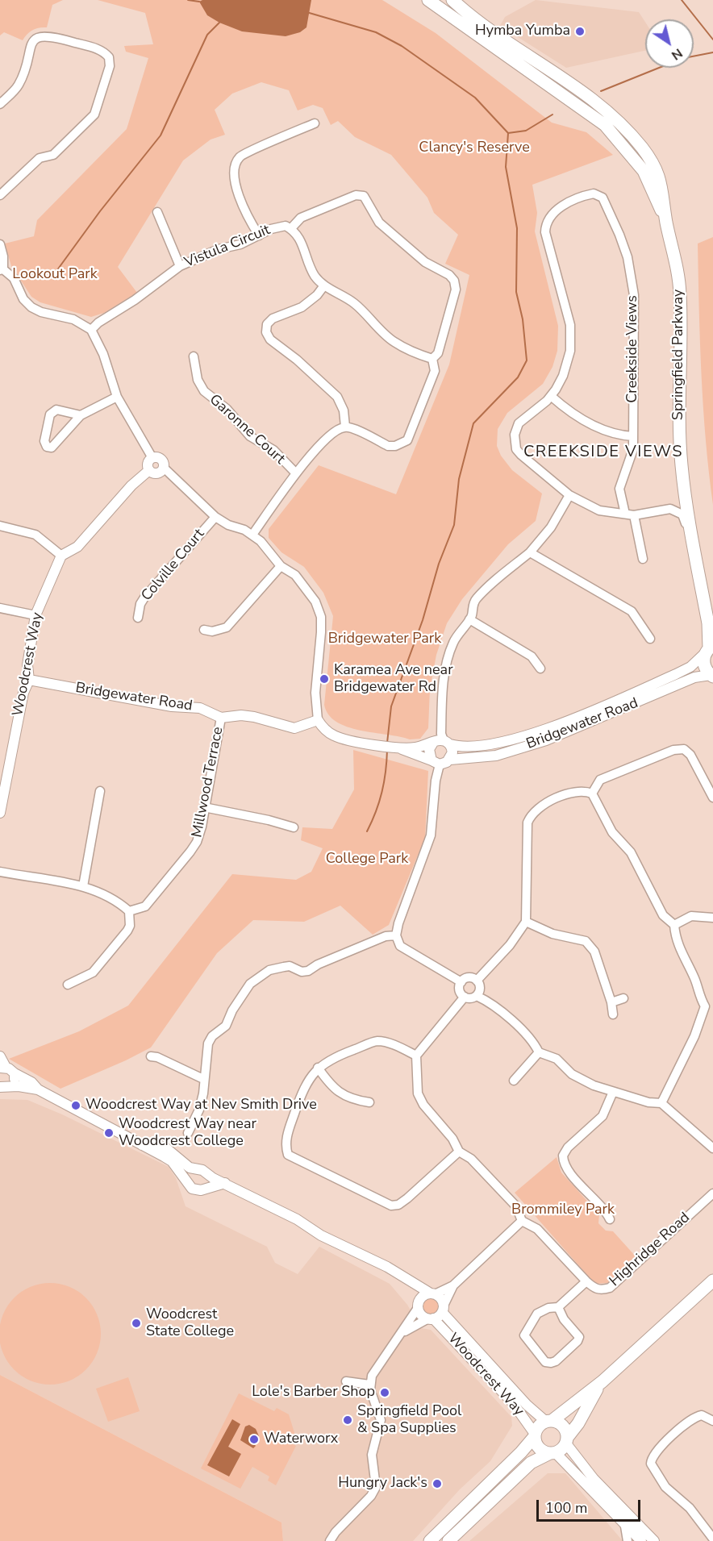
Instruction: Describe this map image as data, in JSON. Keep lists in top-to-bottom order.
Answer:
{
  "streets": {
    "main road": ["Springfield Parkway"],
    "street": [
      "Vistula Circuit",
      "Creekside Views",
      "Garonne Court",
      "Colville Court",
      "Woodcrest Way",
      "Bridgewater Road",
      "Millwood Terrace",
      "Highridge Road"
    ]
  },
  "crossings": [
    ["Springfield Parkway", "Bridgewater Road"],
    ["Woodcrest Way", "Bridgewater Road"],
    ["Bridgewater Road", "Millwood Terrace"]
  ],
  "districts": ["CREEKSIDE VIEWS"],
  "parks": [
    "Clancy's Reserve",
    "Lookout Park",
    "Bridgewater Park",
    "College Park",
    "Brommiley Park"
  ],
  "places": [
    "Hymba Yumba",
    "Karamea Ave near Bridgewater Rd",
    "Woodcrest Way at Nev Smith Drive",
    "Woodcrest Way near Woodcrest College",
    "Woodcrest State College",
    "Lole's Barber Shop",
    "Springfield Pool & Spa Supplies",
    "Waterworx",
    "Hungry Jack's"
  ],
  "scale_bar": "100 m",
  "north": "bottom right"
}
